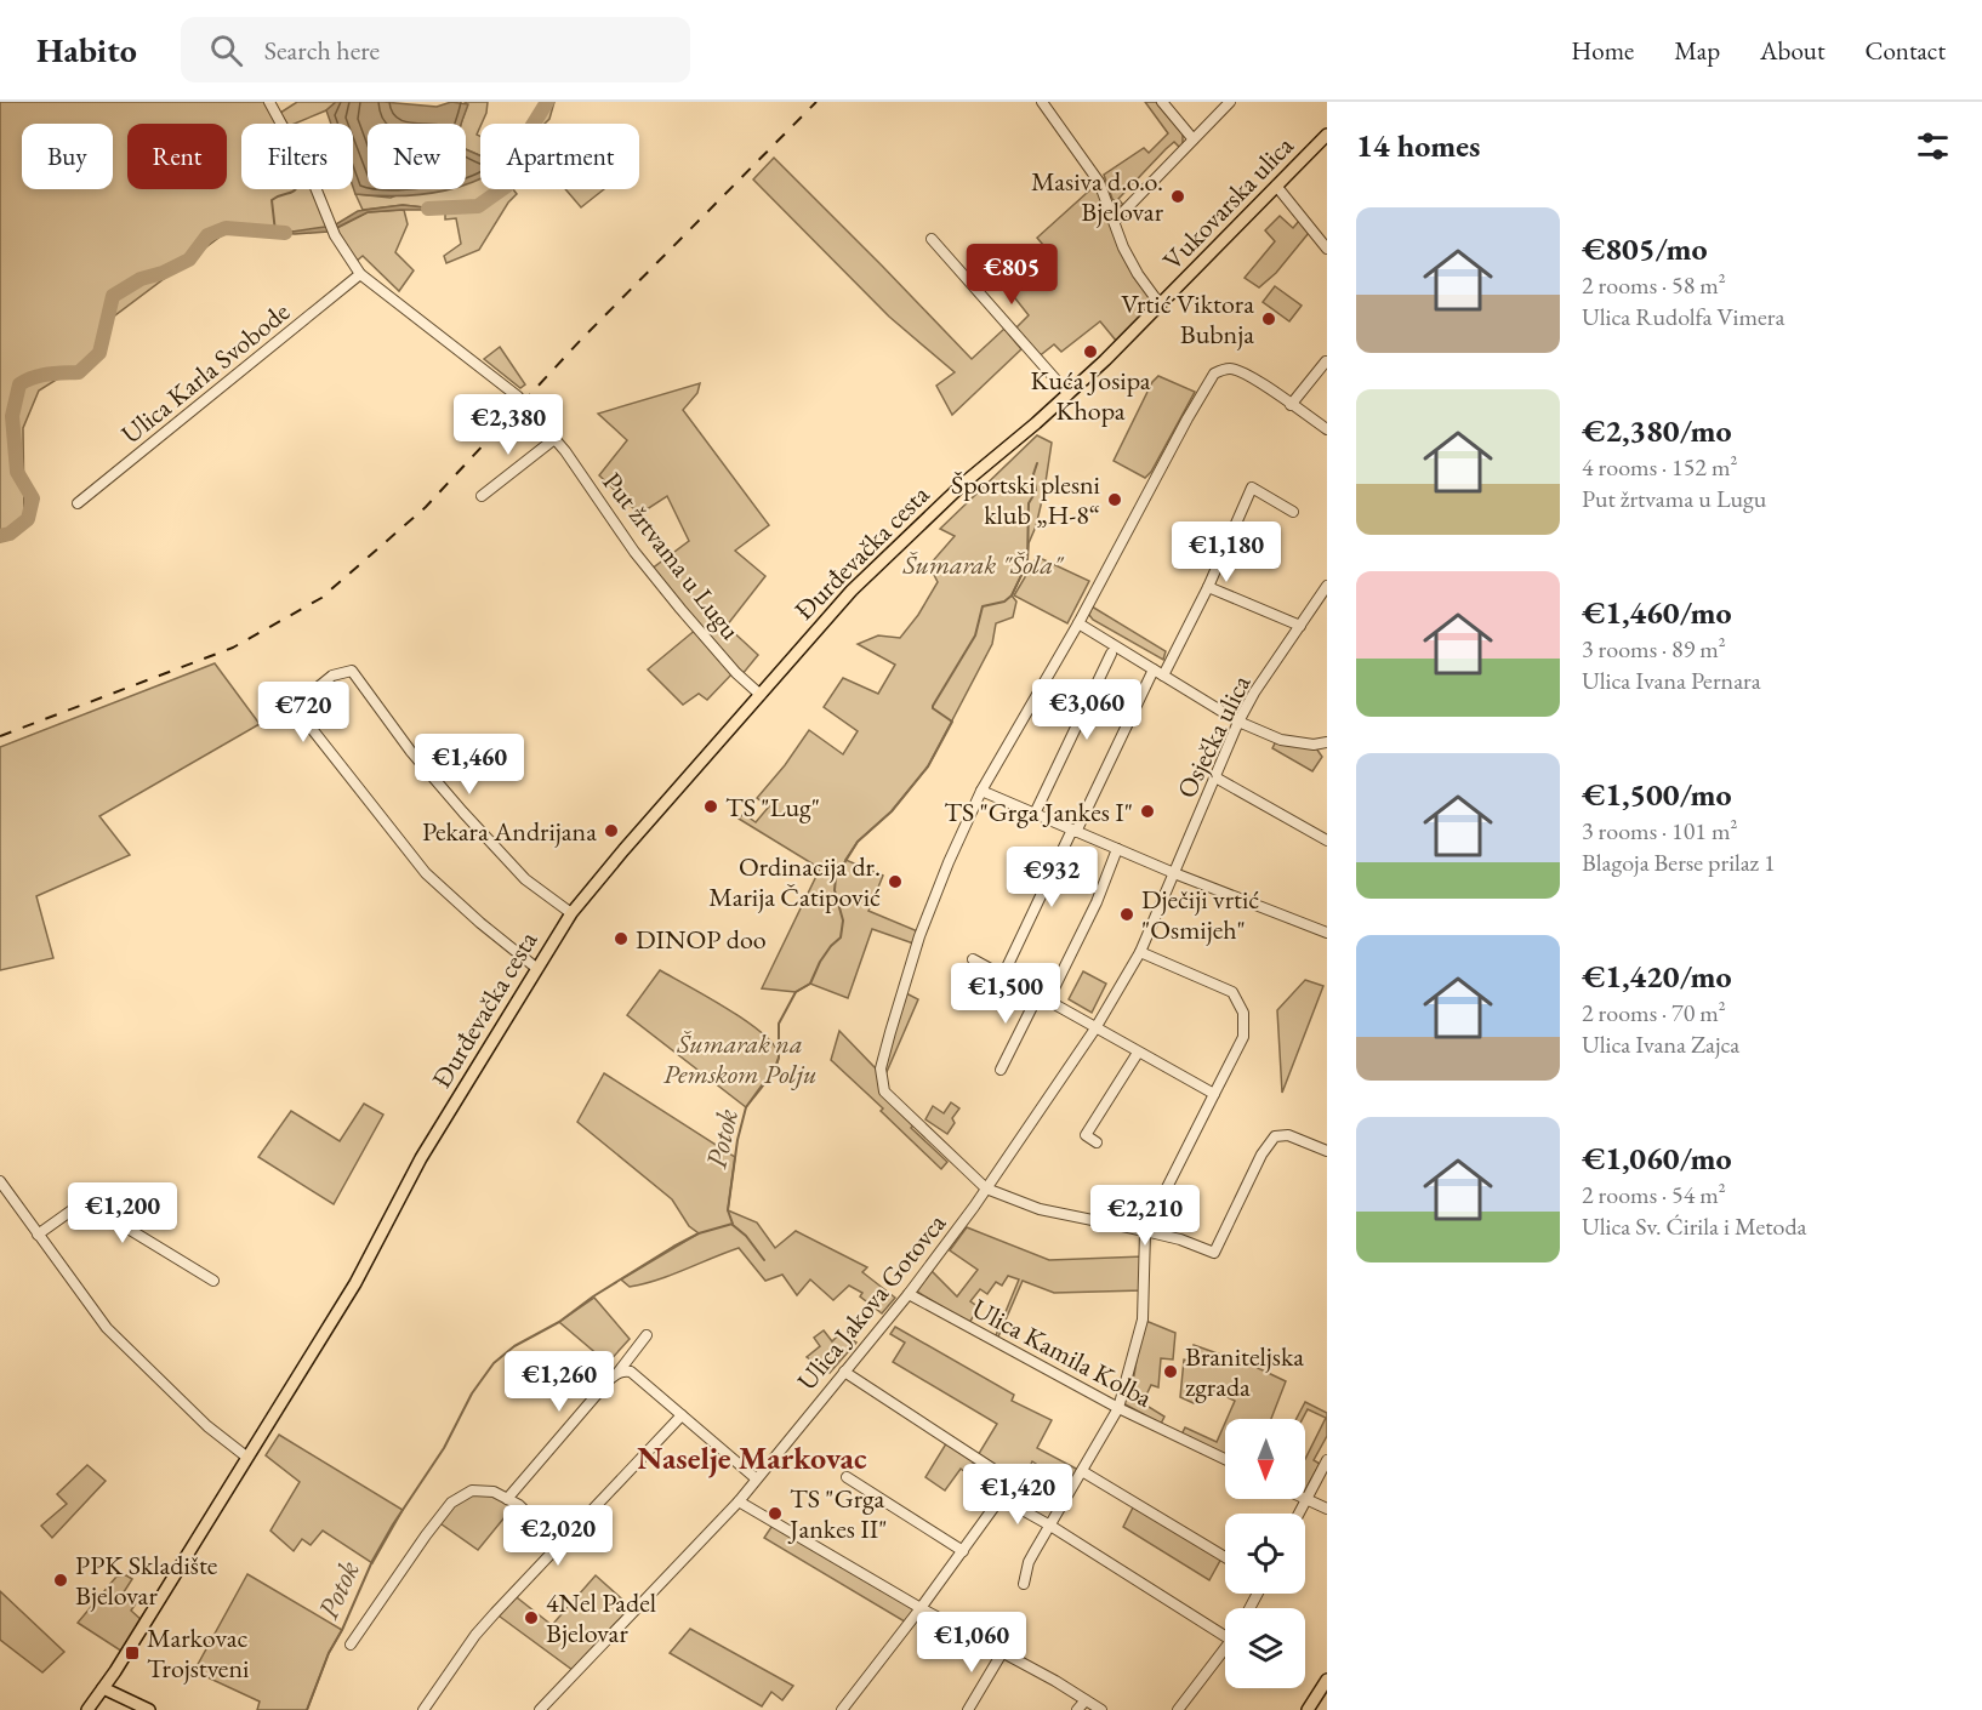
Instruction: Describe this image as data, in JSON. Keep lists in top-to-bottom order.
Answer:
{
  "streets": {
    "main road": ["Vukovarska ulica", "Đurđevačka cesta"],
    "street": [
      "Ulica Karla Svobode",
      "Put žrtvama u Lugu",
      "Osječka ulica",
      "Ulica Jakova Gotovca",
      "Ulica Kamila Kolba"
    ]
  },
  "crossings": [
    ["Vukovarska ulica", "Đurđevačka cesta"],
    ["Ulica Karla Svobode", "Put žrtvama u Lugu"],
    ["Đurđevačka cesta", "Put žrtvama u Lugu"],
    ["Osječka ulica", "Ulica Jakova Gotovca"],
    ["Ulica Jakova Gotovca", "Ulica Kamila Kolba"]
  ],
  "districts": ["Naselje Markovac"],
  "water": ["Potok"],
  "parks": ["Šumarak \"Šola\"", "Šumarak na Pemskom Polju"],
  "places": {
    "other": [
      "Masiva d.o.o. Bjelovar",
      "Vrtić Viktora Bubnja",
      "Kuća Josipa Khopa",
      "Športski plesni klub „H-8“",
      "TS \"Lug\"",
      "TS \"Grga Jankes I\"",
      "Pekara Andrijana",
      "Ordinacija dr. Marija Čatipović",
      "Dječiji vrtić \"Osmijeh\"",
      "DINOP doo",
      "Braniteljska zgrada",
      "TS \"Grga Jankes II\"",
      "PPK Skladište Bjelovar",
      "4Nel Padel Bjelovar"
    ],
    "transit": ["Markovac Trojstveni"]
  },
  "north": "bottom",
  "page": {
    "header": "Habito",
    "search": "Search here",
    "nav": [
      "Home",
      "Map",
      "About",
      "Contact"
    ],
    "heading": "14 homes",
    "chip": [
      "Buy",
      "Rent",
      "Filters",
      "New",
      "Apartment"
    ],
    "list": [
      {
        "name": "€805/mo",
        "note": "2 rooms · 58 m² · Ulica Rudolfa Vimera"
      },
      {
        "name": "€2,380/mo",
        "note": "4 rooms · 152 m² · Put žrtvama u Lugu"
      },
      {
        "name": "€1,460/mo",
        "note": "3 rooms · 89 m² · Ulica Ivana Pernara"
      },
      {
        "name": "€1,500/mo",
        "note": "3 rooms · 101 m² · Blagoja Berse prilaz 1"
      },
      {
        "name": "€1,420/mo",
        "note": "2 rooms · 70 m² · Ulica Ivana Zajca"
      },
      {
        "name": "€1,060/mo",
        "note": "2 rooms · 54 m² · Ulica Sv. Ćirila i Metoda"
      }
    ],
    "price": [
      "€805",
      "€2,380",
      "€1,180",
      "€3,060",
      "€720",
      "€1,460",
      "€932",
      "€1,500",
      "€1,200",
      "€2,210",
      "€1,260",
      "€1,420",
      "€2,020",
      "€1,060"
    ]
  }
}
